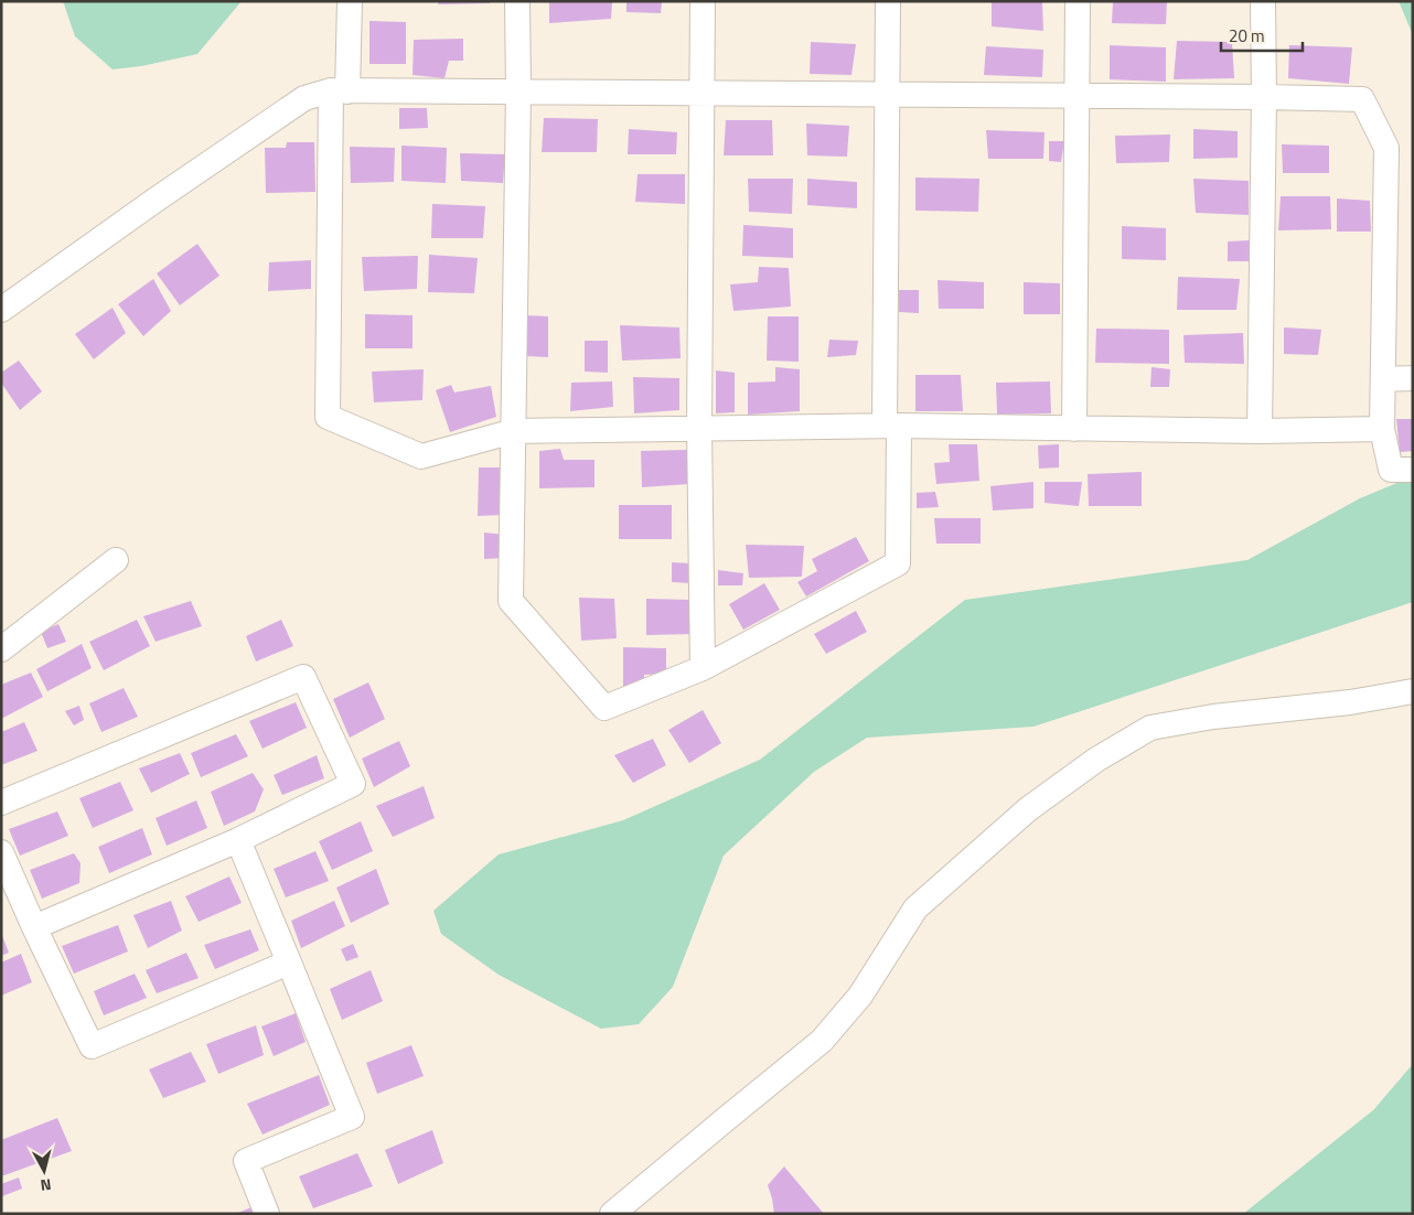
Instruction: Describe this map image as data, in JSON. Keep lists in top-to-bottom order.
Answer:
{
  "scale_bar": "20 m",
  "north": "bottom"
}
